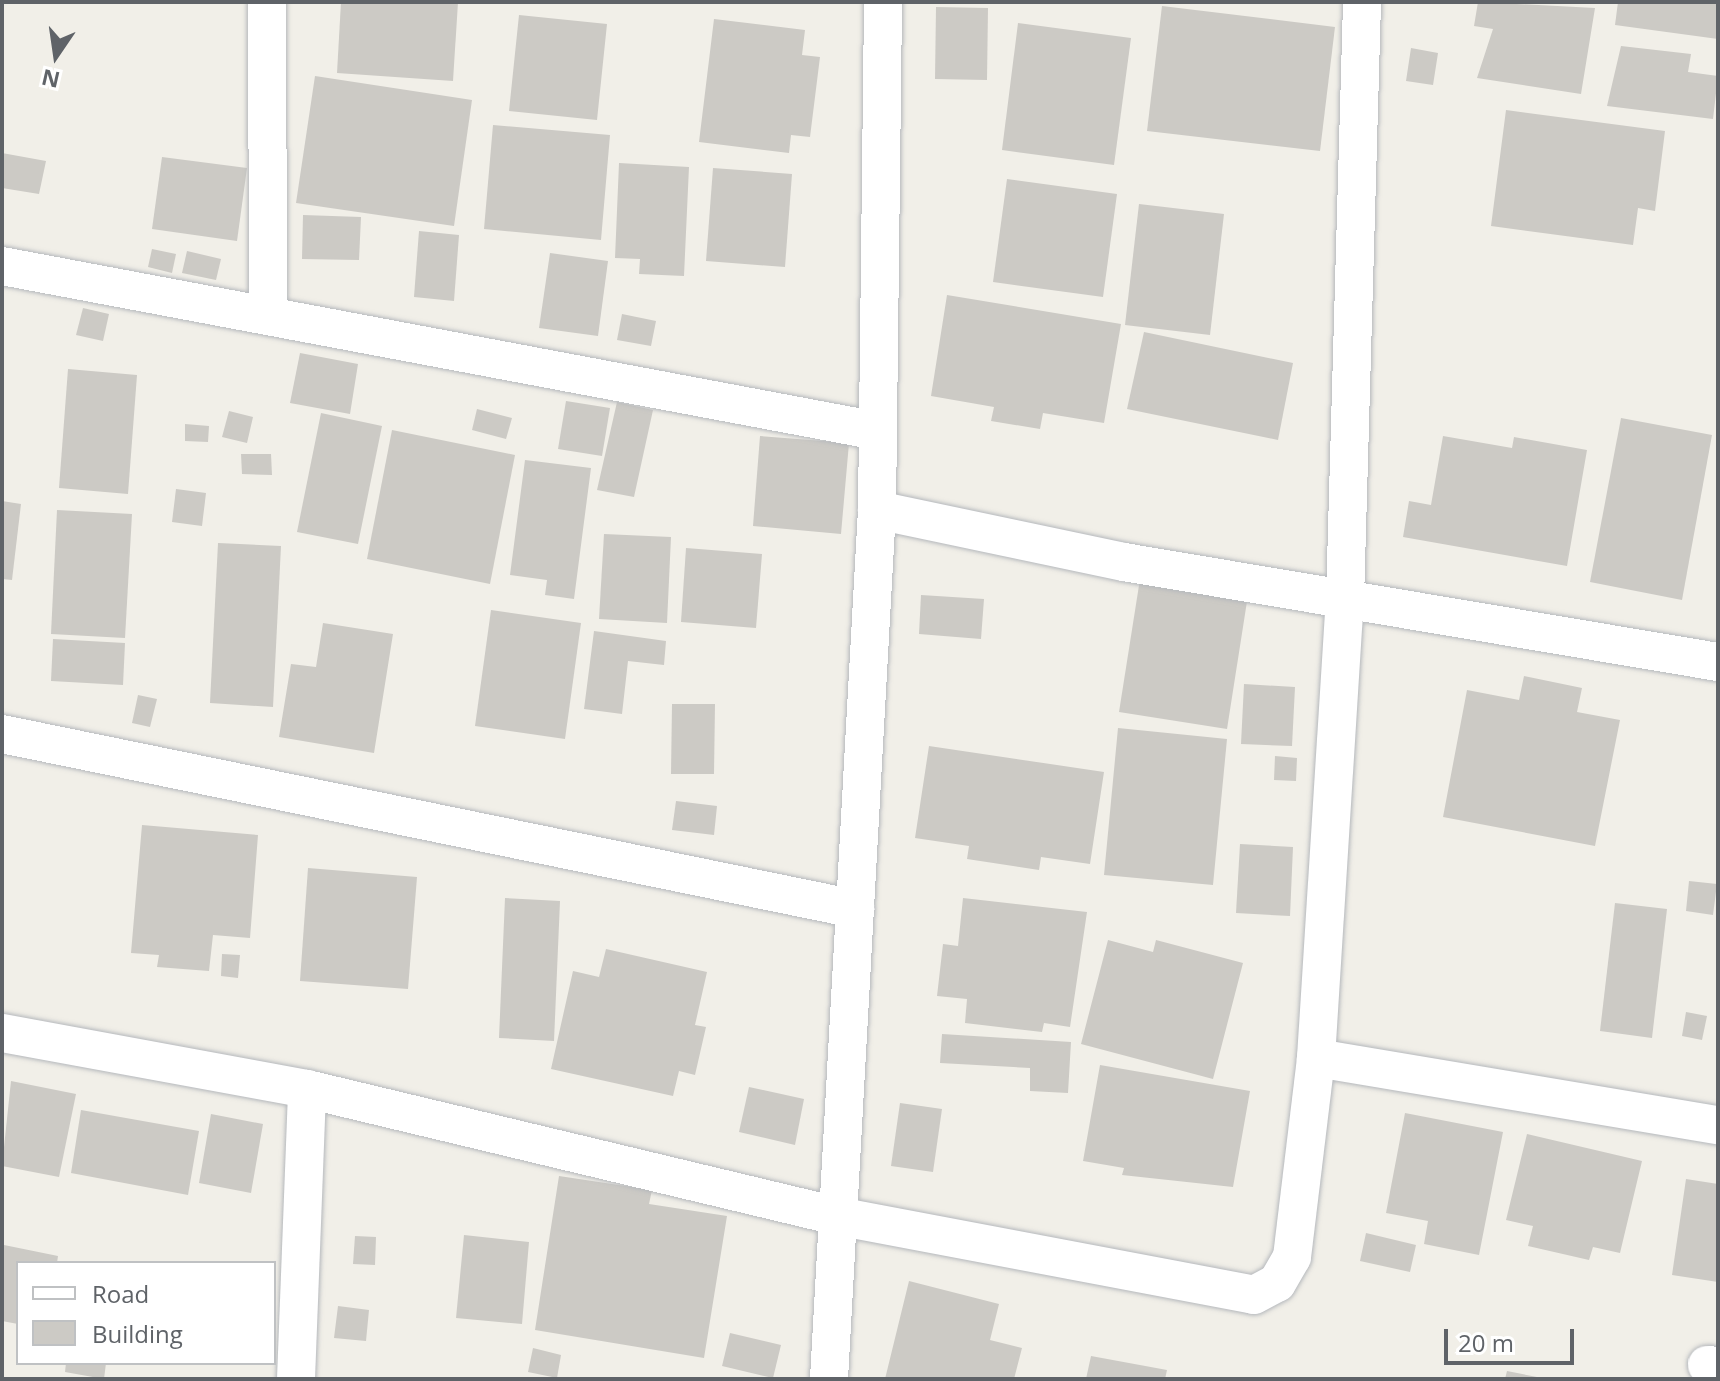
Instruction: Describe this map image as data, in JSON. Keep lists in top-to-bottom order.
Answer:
{
  "legend": ["Road", "Building"],
  "scale_bar": "20 m",
  "north": "bottom"
}
